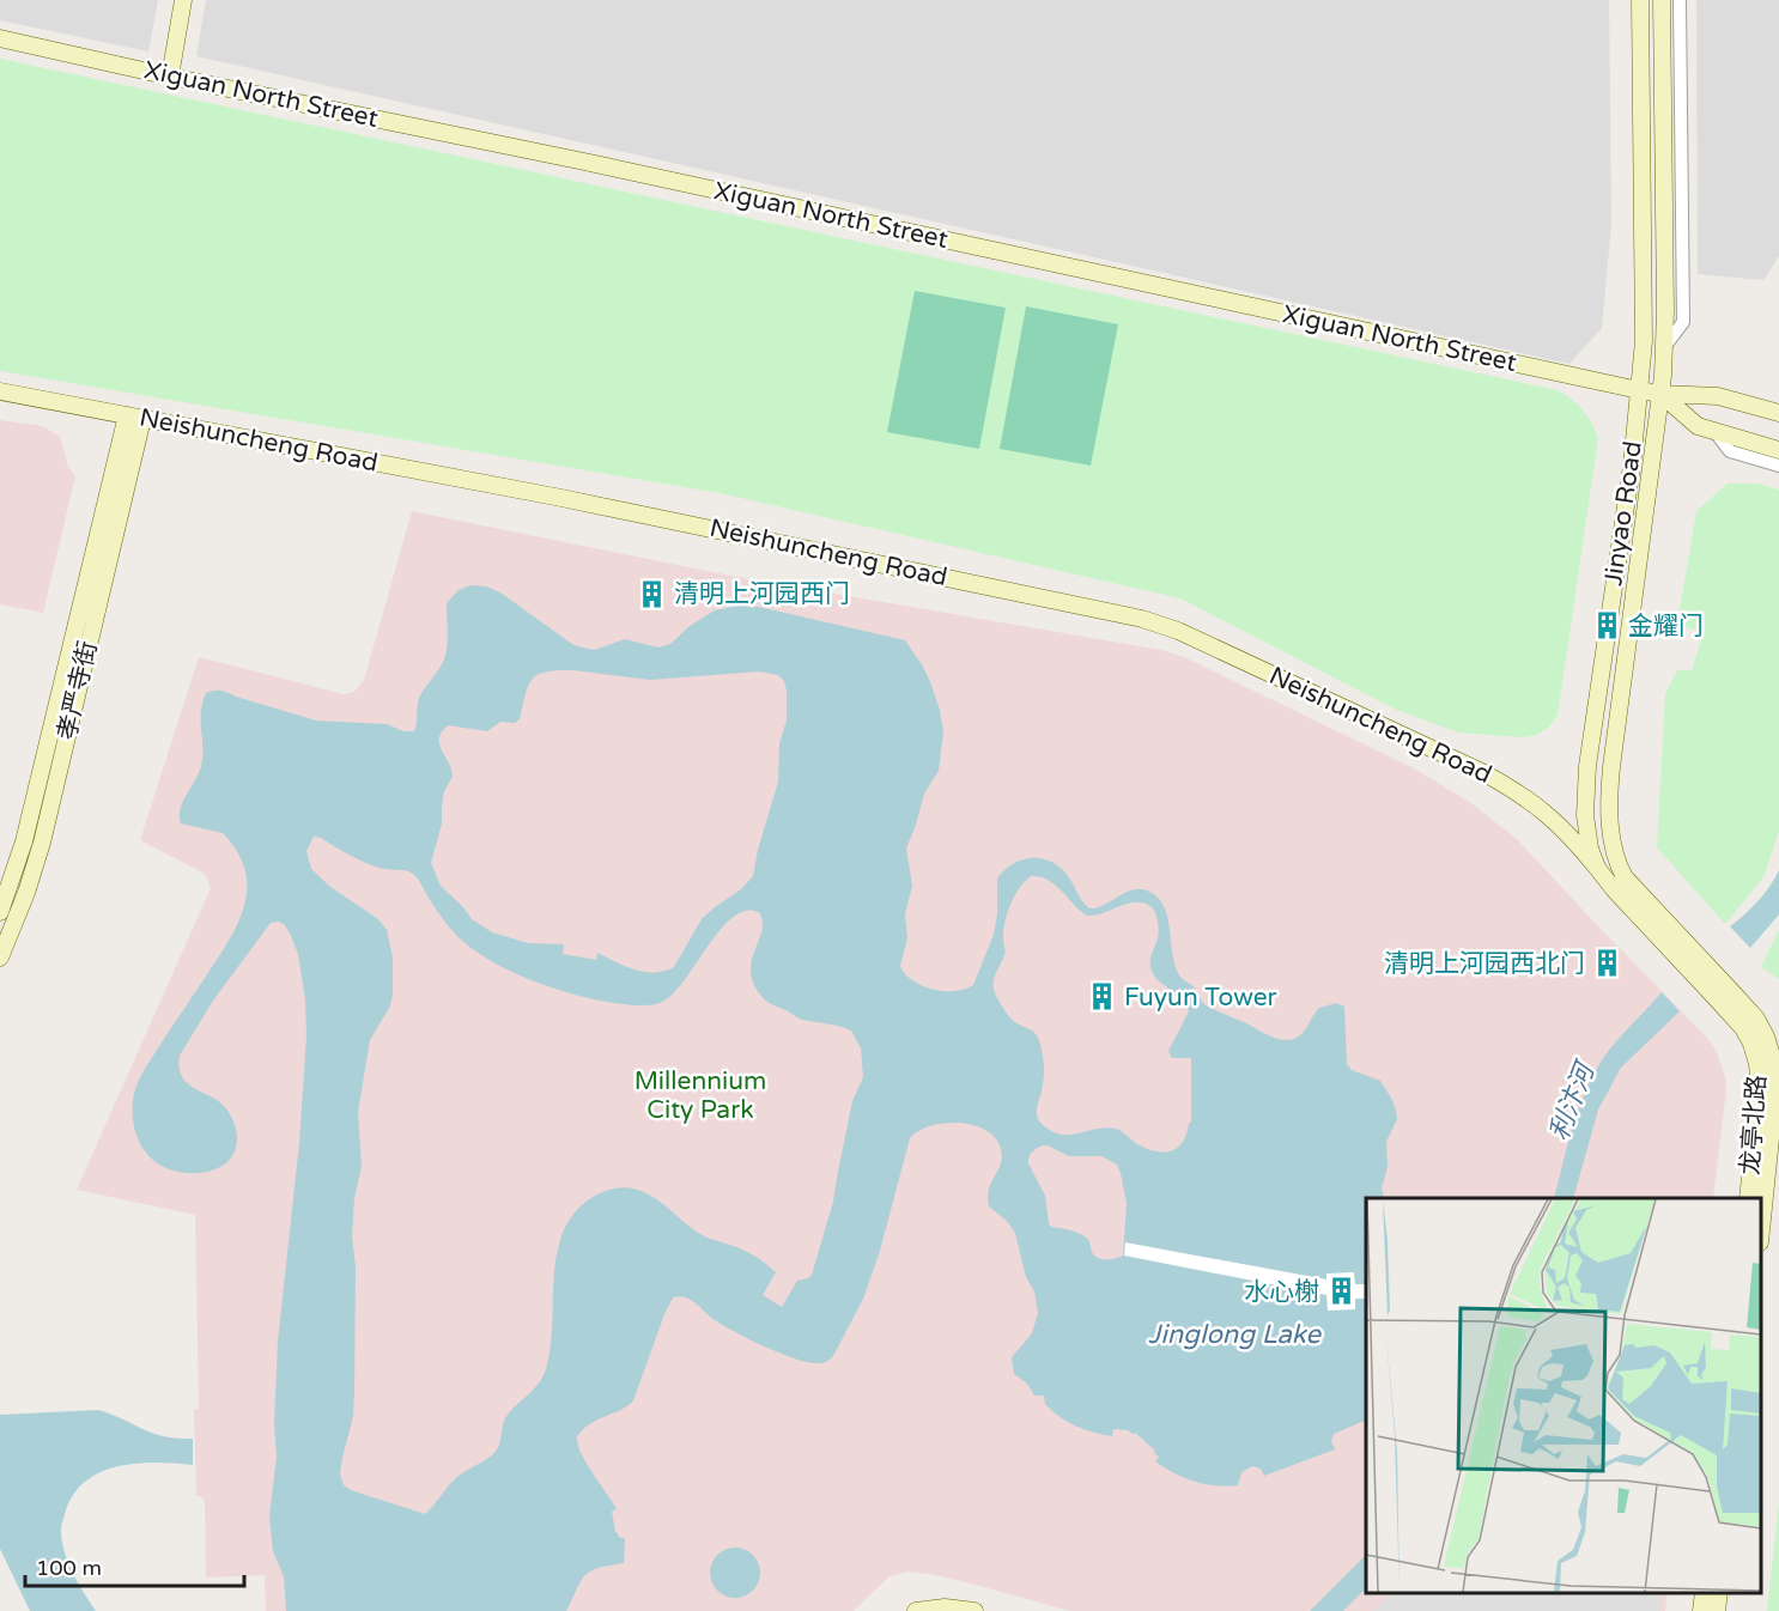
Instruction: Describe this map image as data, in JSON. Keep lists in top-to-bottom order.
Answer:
{
  "streets": {
    "street": [
      "Xiguan North Street",
      "Neishuncheng Road",
      "Jinyao Road",
      "孝严寺街",
      "龙亭北路"
    ]
  },
  "crossings": [
    ["Xiguan North Street", "Jinyao Road"],
    ["Neishuncheng Road", "Jinyao Road"],
    ["Neishuncheng Road", "孝严寺街"],
    ["Jinyao Road", "龙亭北路"]
  ],
  "water": ["利汴河", "Jinglong Lake"],
  "parks": ["Millennium City Park"],
  "places": {
    "building": [
      "清明上河园西门",
      "金耀门",
      "清明上河园西北门",
      "Fuyun Tower",
      "水心榭"
    ]
  },
  "scale_bar": "100 m"
}
